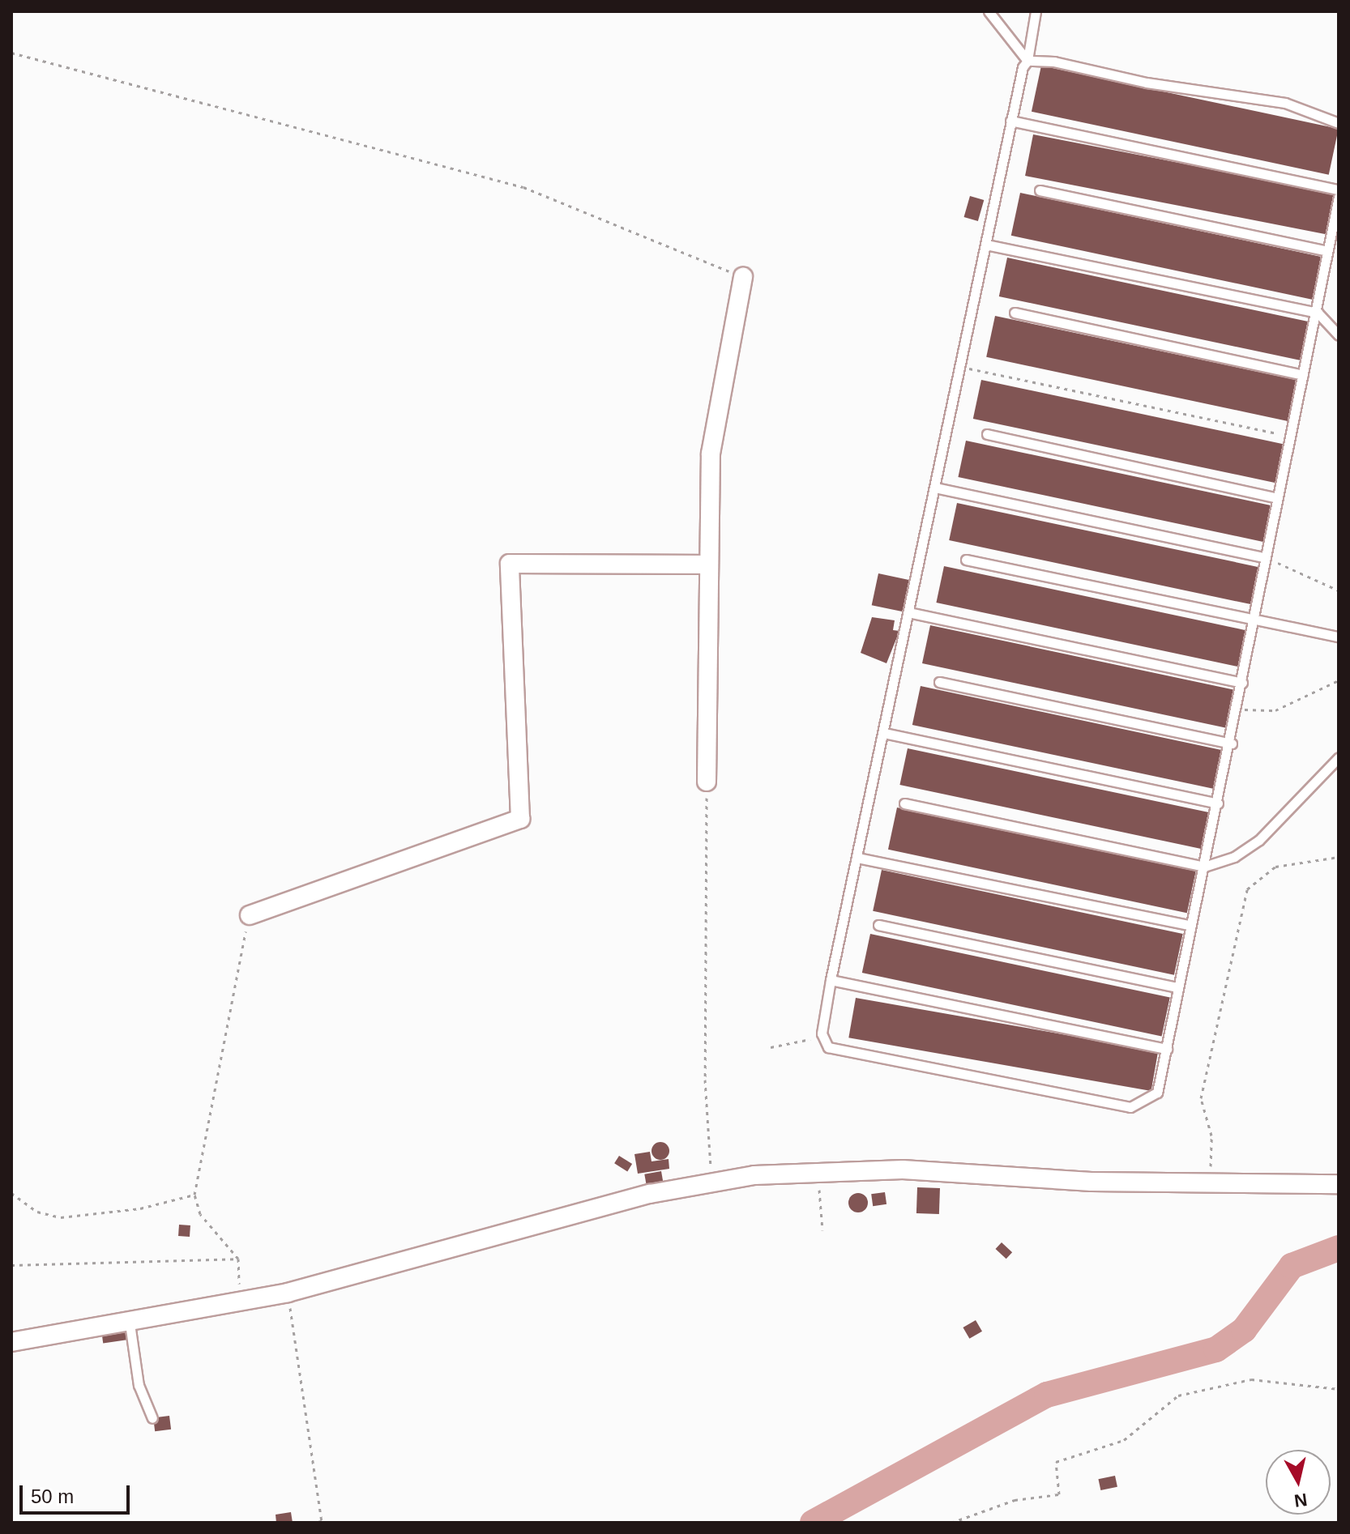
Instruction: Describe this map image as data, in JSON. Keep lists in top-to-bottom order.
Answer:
{
  "scale_bar": "50 m",
  "north": "bottom"
}
